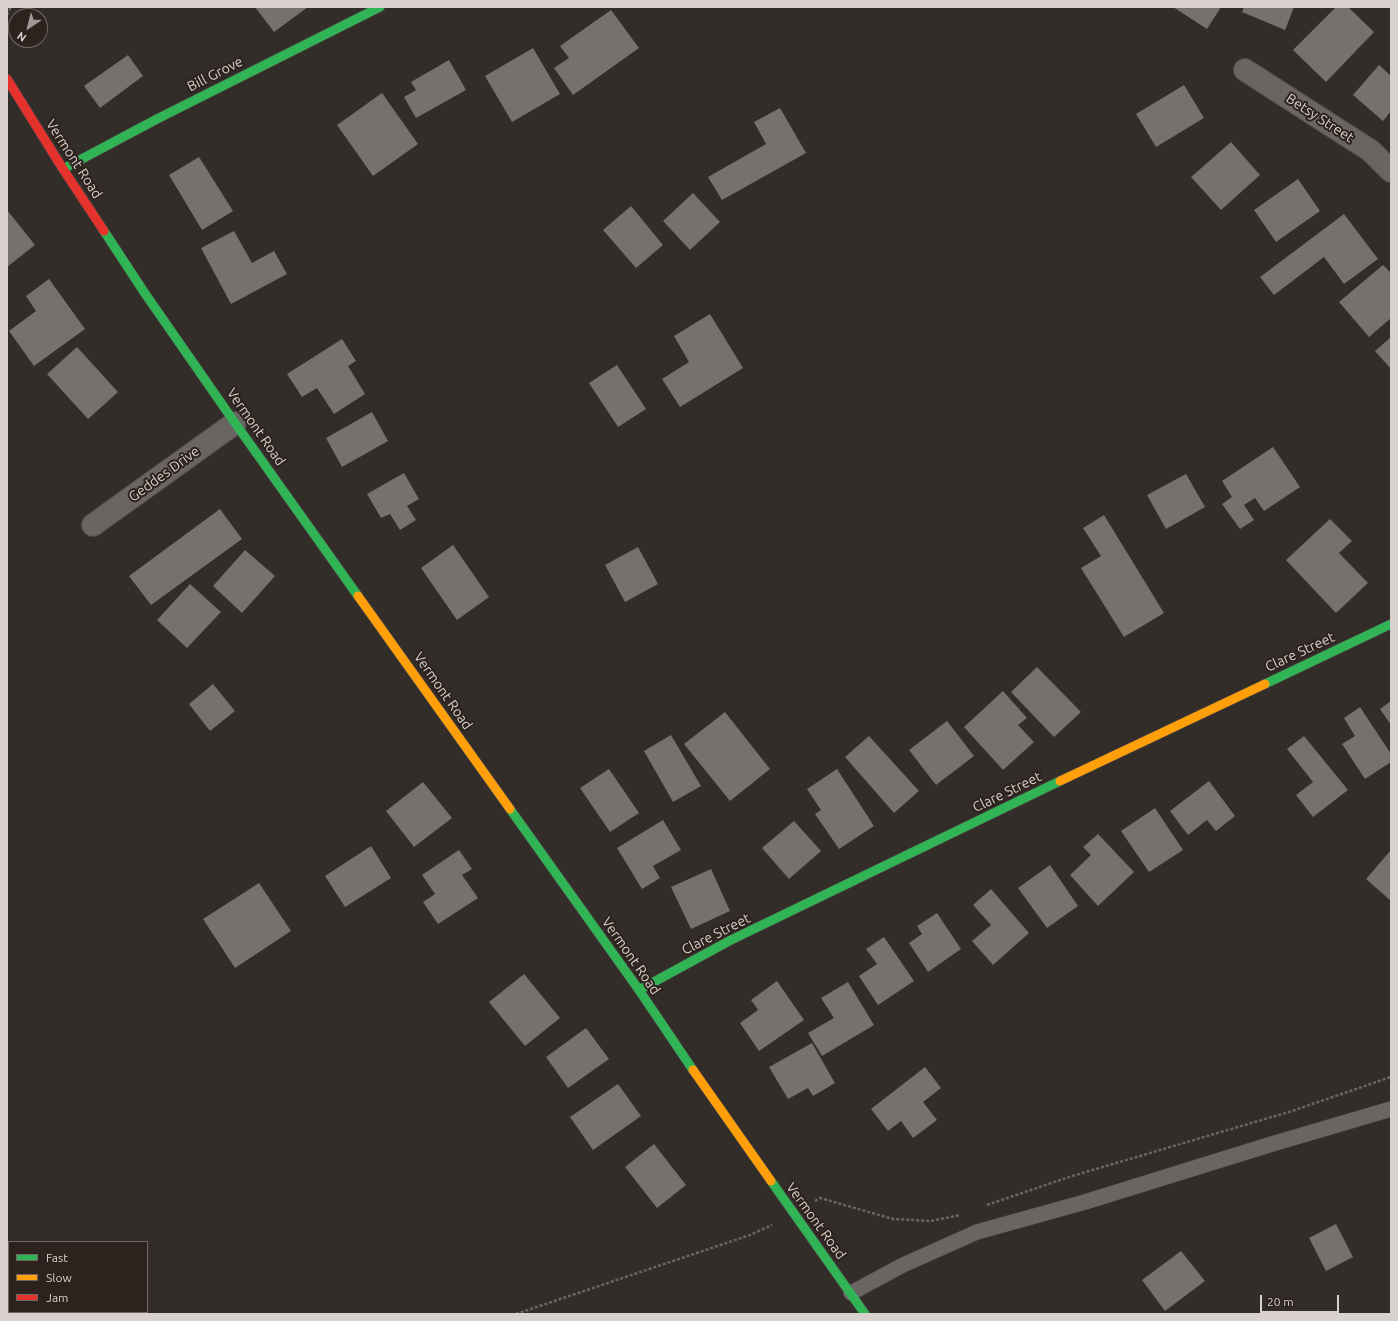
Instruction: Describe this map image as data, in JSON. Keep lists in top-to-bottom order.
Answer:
{
  "streets": {
    "street": [
      "Bill Grove",
      "Betsy Street",
      "Vermont Road",
      "Geddes Drive",
      "Clare Street"
    ]
  },
  "crossings": [
    ["Bill Grove", "Vermont Road"],
    ["Vermont Road", "Geddes Drive"],
    ["Vermont Road", "Clare Street"]
  ],
  "legend": ["Fast", "Slow", "Jam"],
  "scale_bar": "20 m",
  "north": "bottom left"
}
